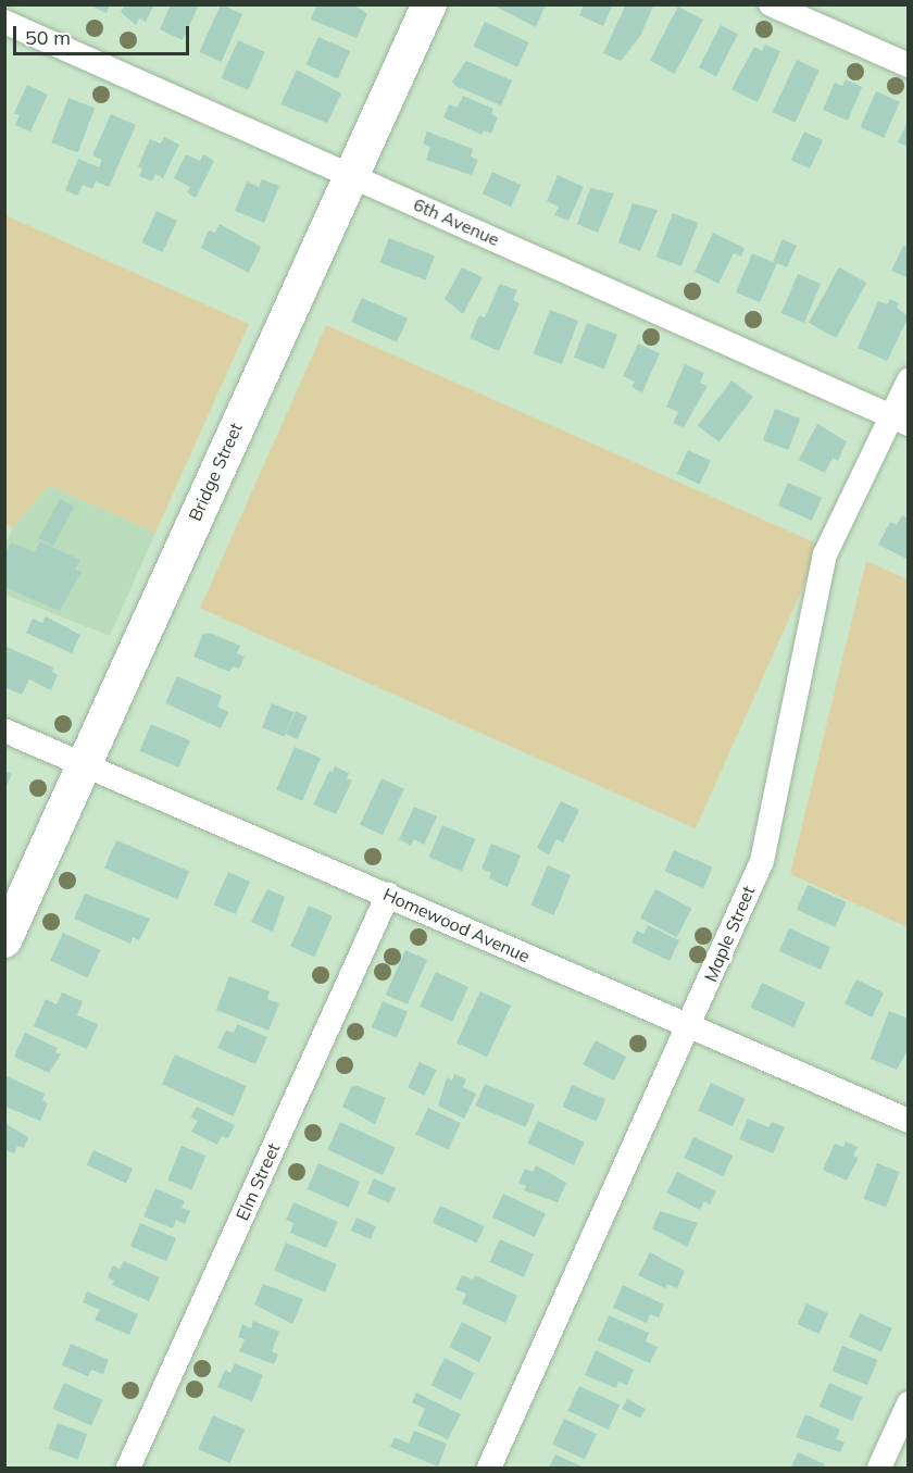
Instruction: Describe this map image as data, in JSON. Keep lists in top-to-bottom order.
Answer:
{
  "streets": {
    "main road": ["Bridge Street"],
    "street": [
      "6th Avenue",
      "Homewood Avenue",
      "Maple Street",
      "Elm Street"
    ]
  },
  "crossings": [
    ["6th Avenue", "Bridge Street"],
    ["6th Avenue", "Maple Street"],
    ["Bridge Street", "Homewood Avenue"],
    ["Homewood Avenue", "Maple Street"],
    ["Homewood Avenue", "Elm Street"]
  ],
  "scale_bar": "50 m"
}
